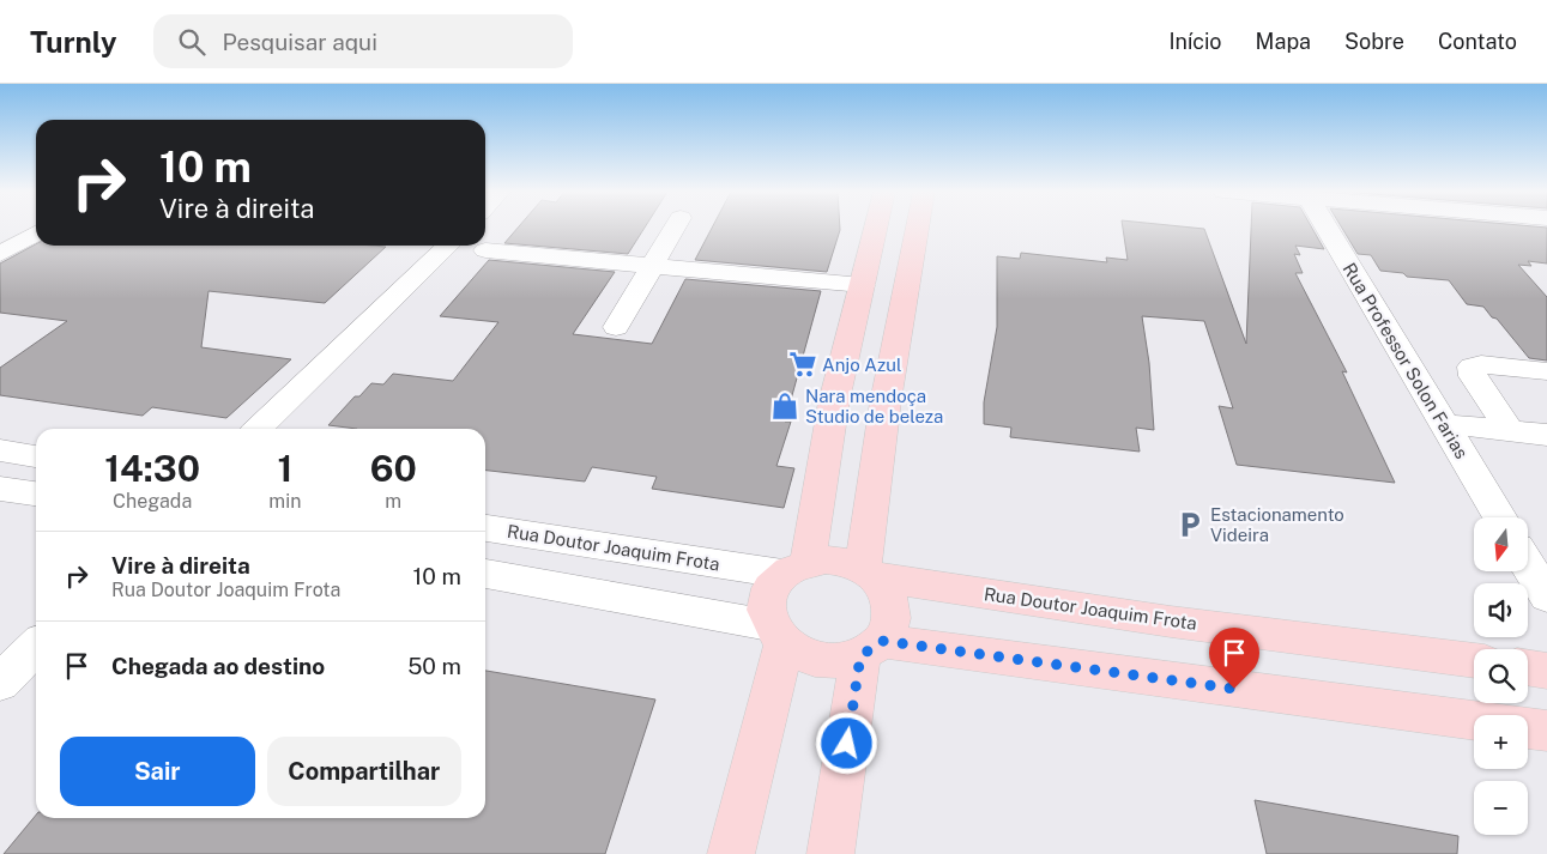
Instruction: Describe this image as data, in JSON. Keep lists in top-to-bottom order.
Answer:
{
  "streets": {
    "main road": ["Rua Doutor Joaquim Frota"],
    "street": ["Rua Professor Solon Farias"]
  },
  "places": {
    "supermarket": ["Anjo Azul"],
    "shop": ["Nara mendoça Studio de beleza"],
    "parking": ["Estacionamento Videira"]
  },
  "north": "bottom",
  "page": {
    "header": "Turnly",
    "search": "Pesquisar aqui",
    "nav": [
      "Início",
      "Mapa",
      "Sobre",
      "Contato"
    ],
    "turn": ["10 m", "Vire à direita"],
    "eta": [
      "14:30",
      "Chegada",
      "1",
      "min",
      "60",
      "m"
    ],
    "map_buttons": ["+", "−"],
    "list": [
      {
        "name": "Vire à direita",
        "note": "Rua Doutor Joaquim Frota",
        "value": "10 m"
      },
      {
        "name": "Chegada ao destino",
        "value": "50 m"
      }
    ],
    "buttons": ["Sair", "Compartilhar"]
  }
}
